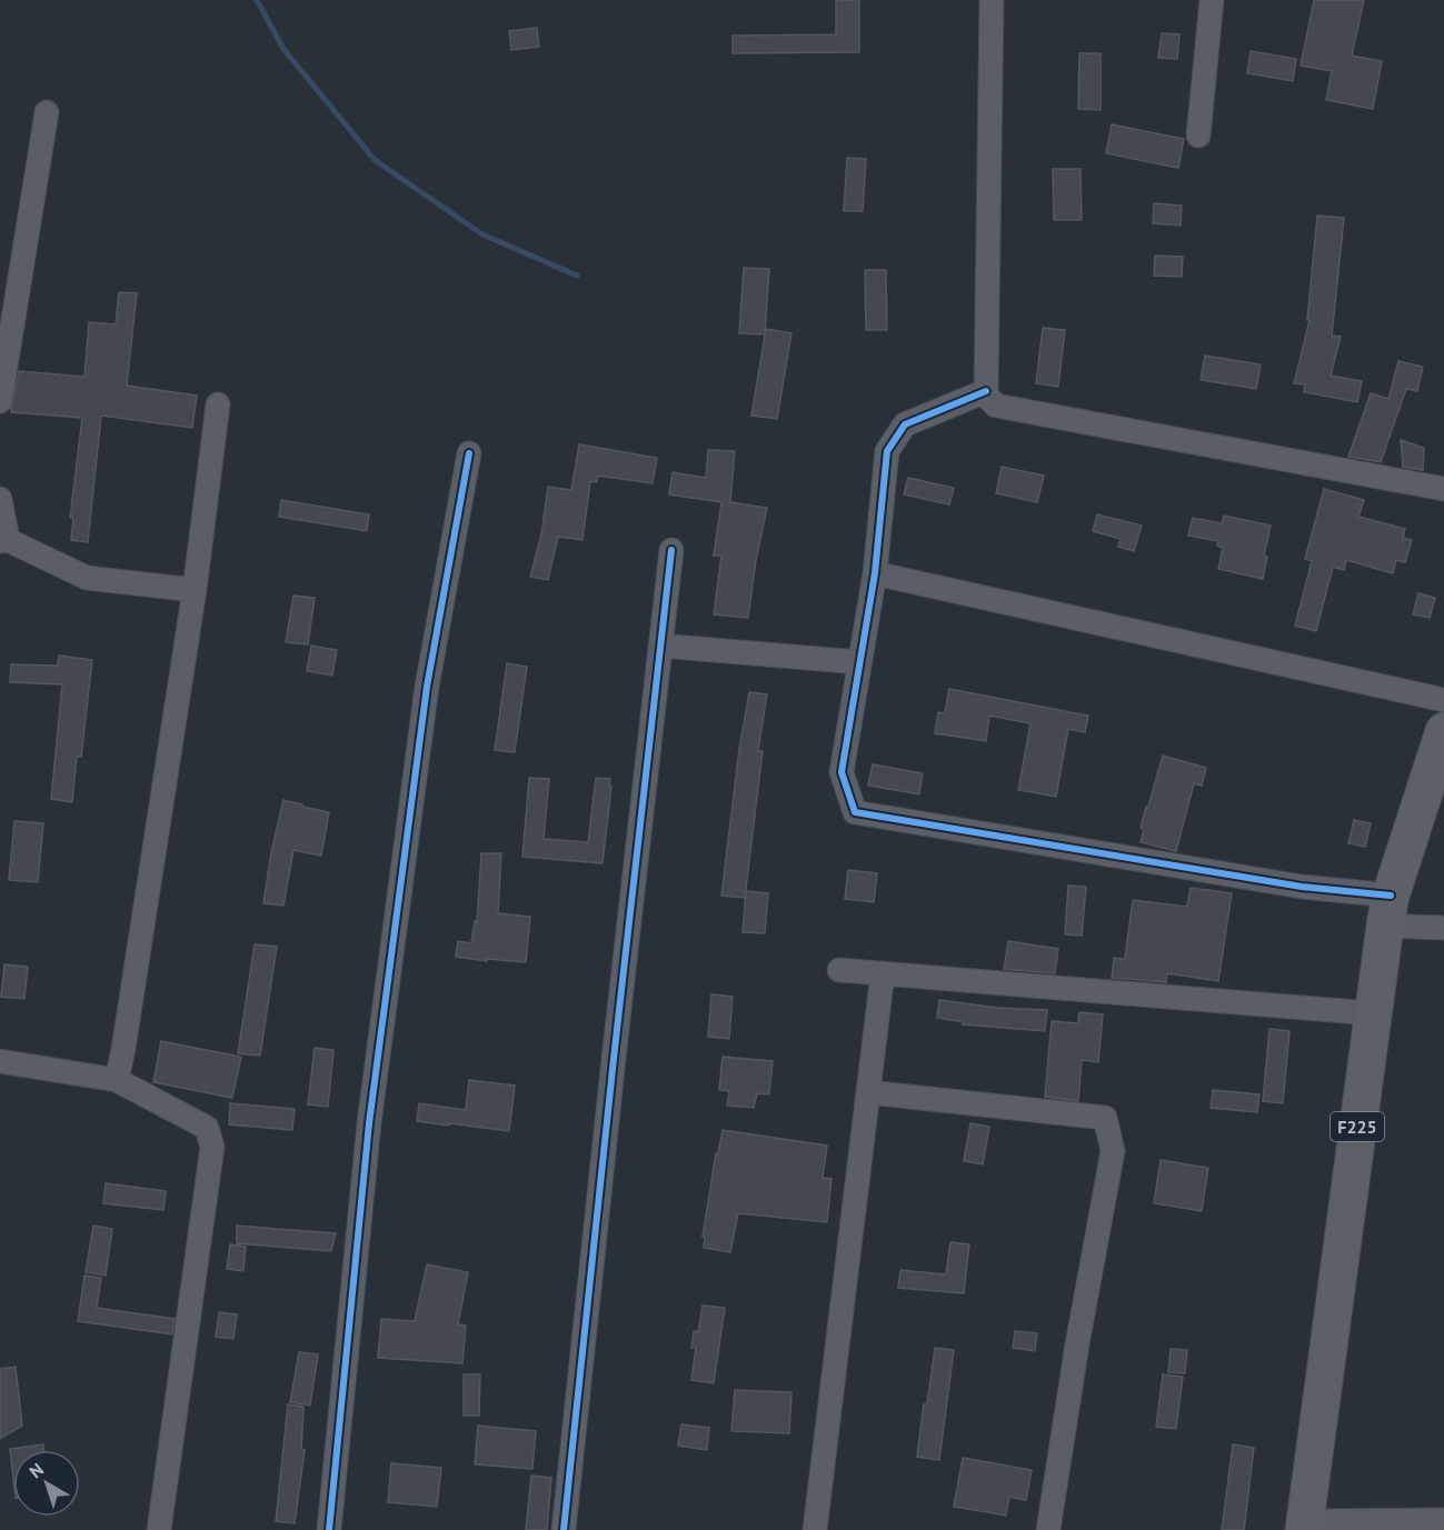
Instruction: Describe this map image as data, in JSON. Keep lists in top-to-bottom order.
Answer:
{
  "streets": {
    "main road": ["F225"]
  },
  "north": "top left"
}
